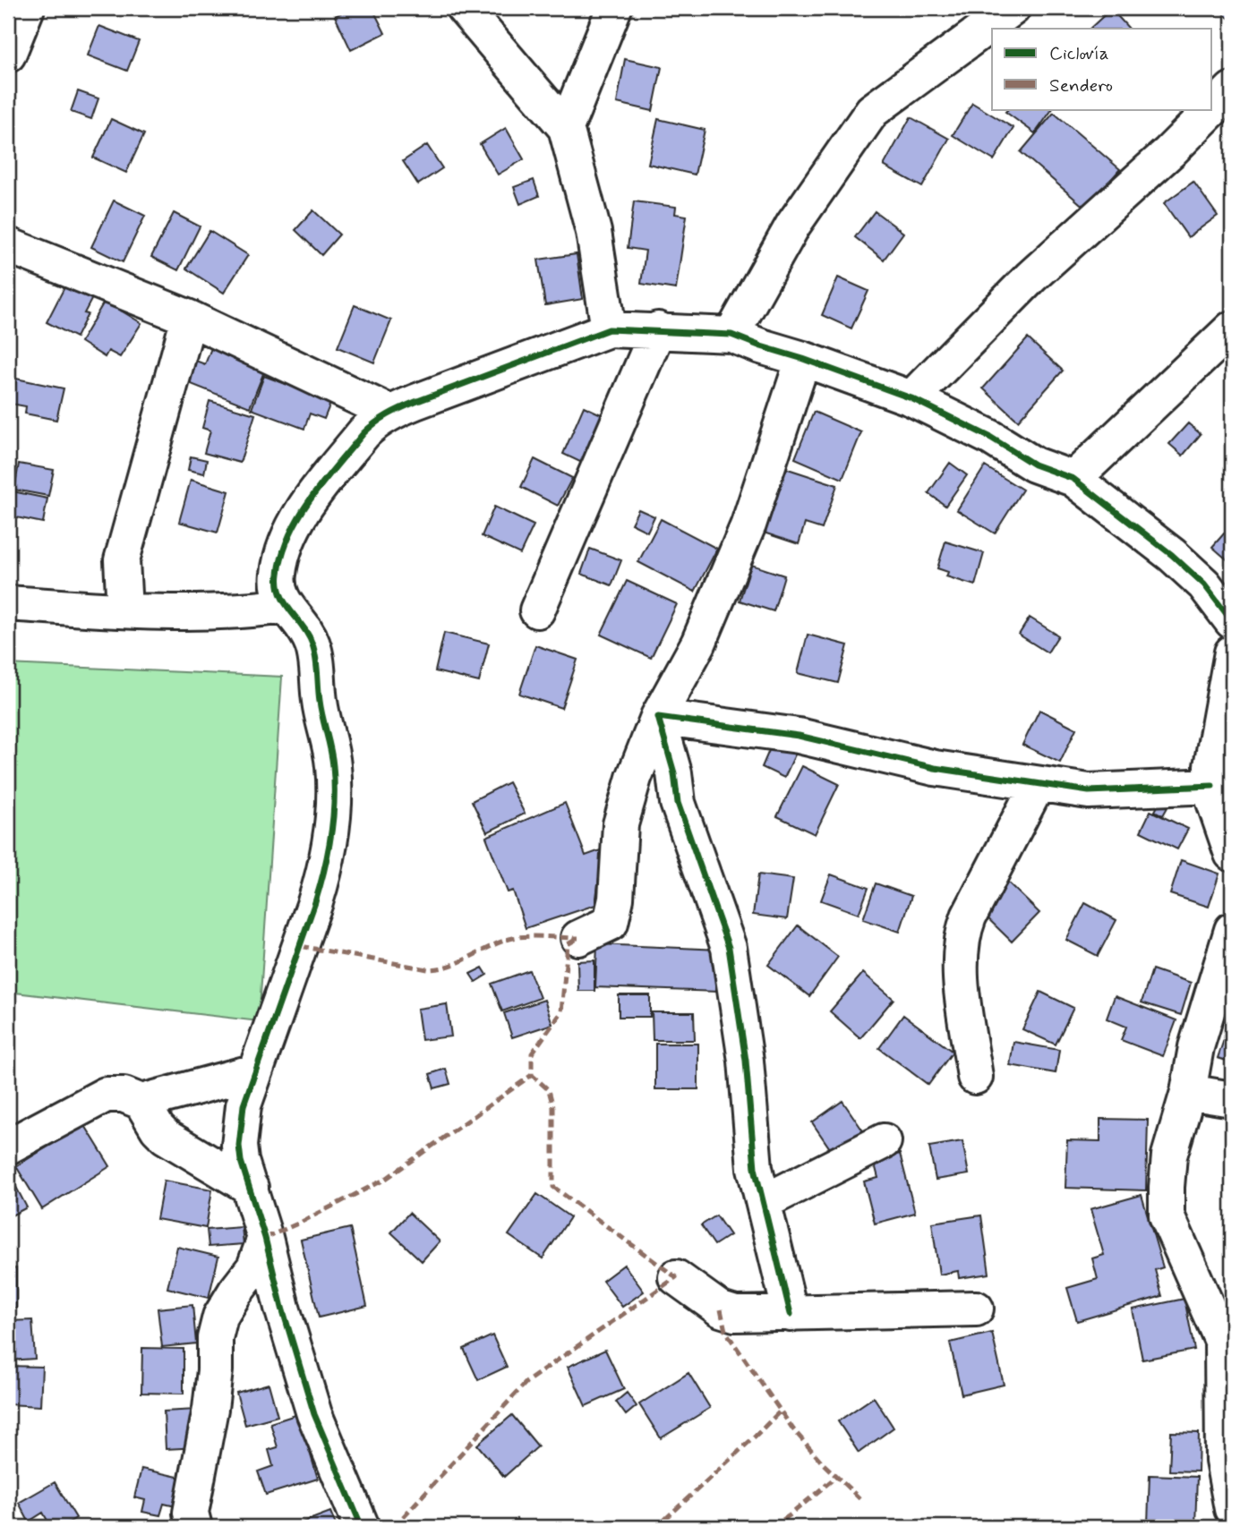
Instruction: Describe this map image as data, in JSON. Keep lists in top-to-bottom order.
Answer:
{
  "legend": ["Ciclovía", "Sendero"]
}
